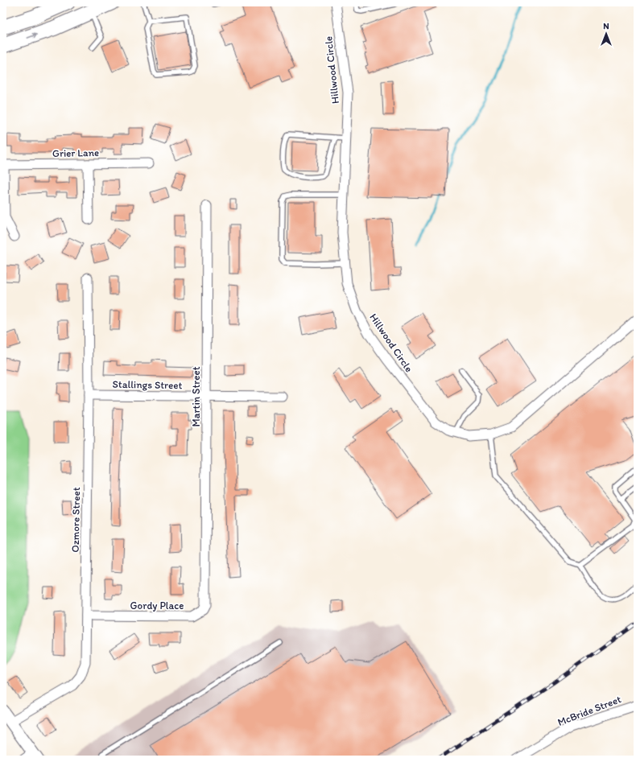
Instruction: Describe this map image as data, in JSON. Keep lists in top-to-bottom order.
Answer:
{
  "streets": {
    "street": [
      "Hillwood Circle",
      "Grier Lane",
      "Stallings Street",
      "Martin Street",
      "Ozmore Street",
      "Gordy Place",
      "McBride Street"
    ]
  },
  "crossings": [
    ["Stallings Street", "Martin Street"],
    ["Stallings Street", "Ozmore Street"],
    ["Martin Street", "Gordy Place"],
    ["Ozmore Street", "Gordy Place"]
  ],
  "north": "top"
}
